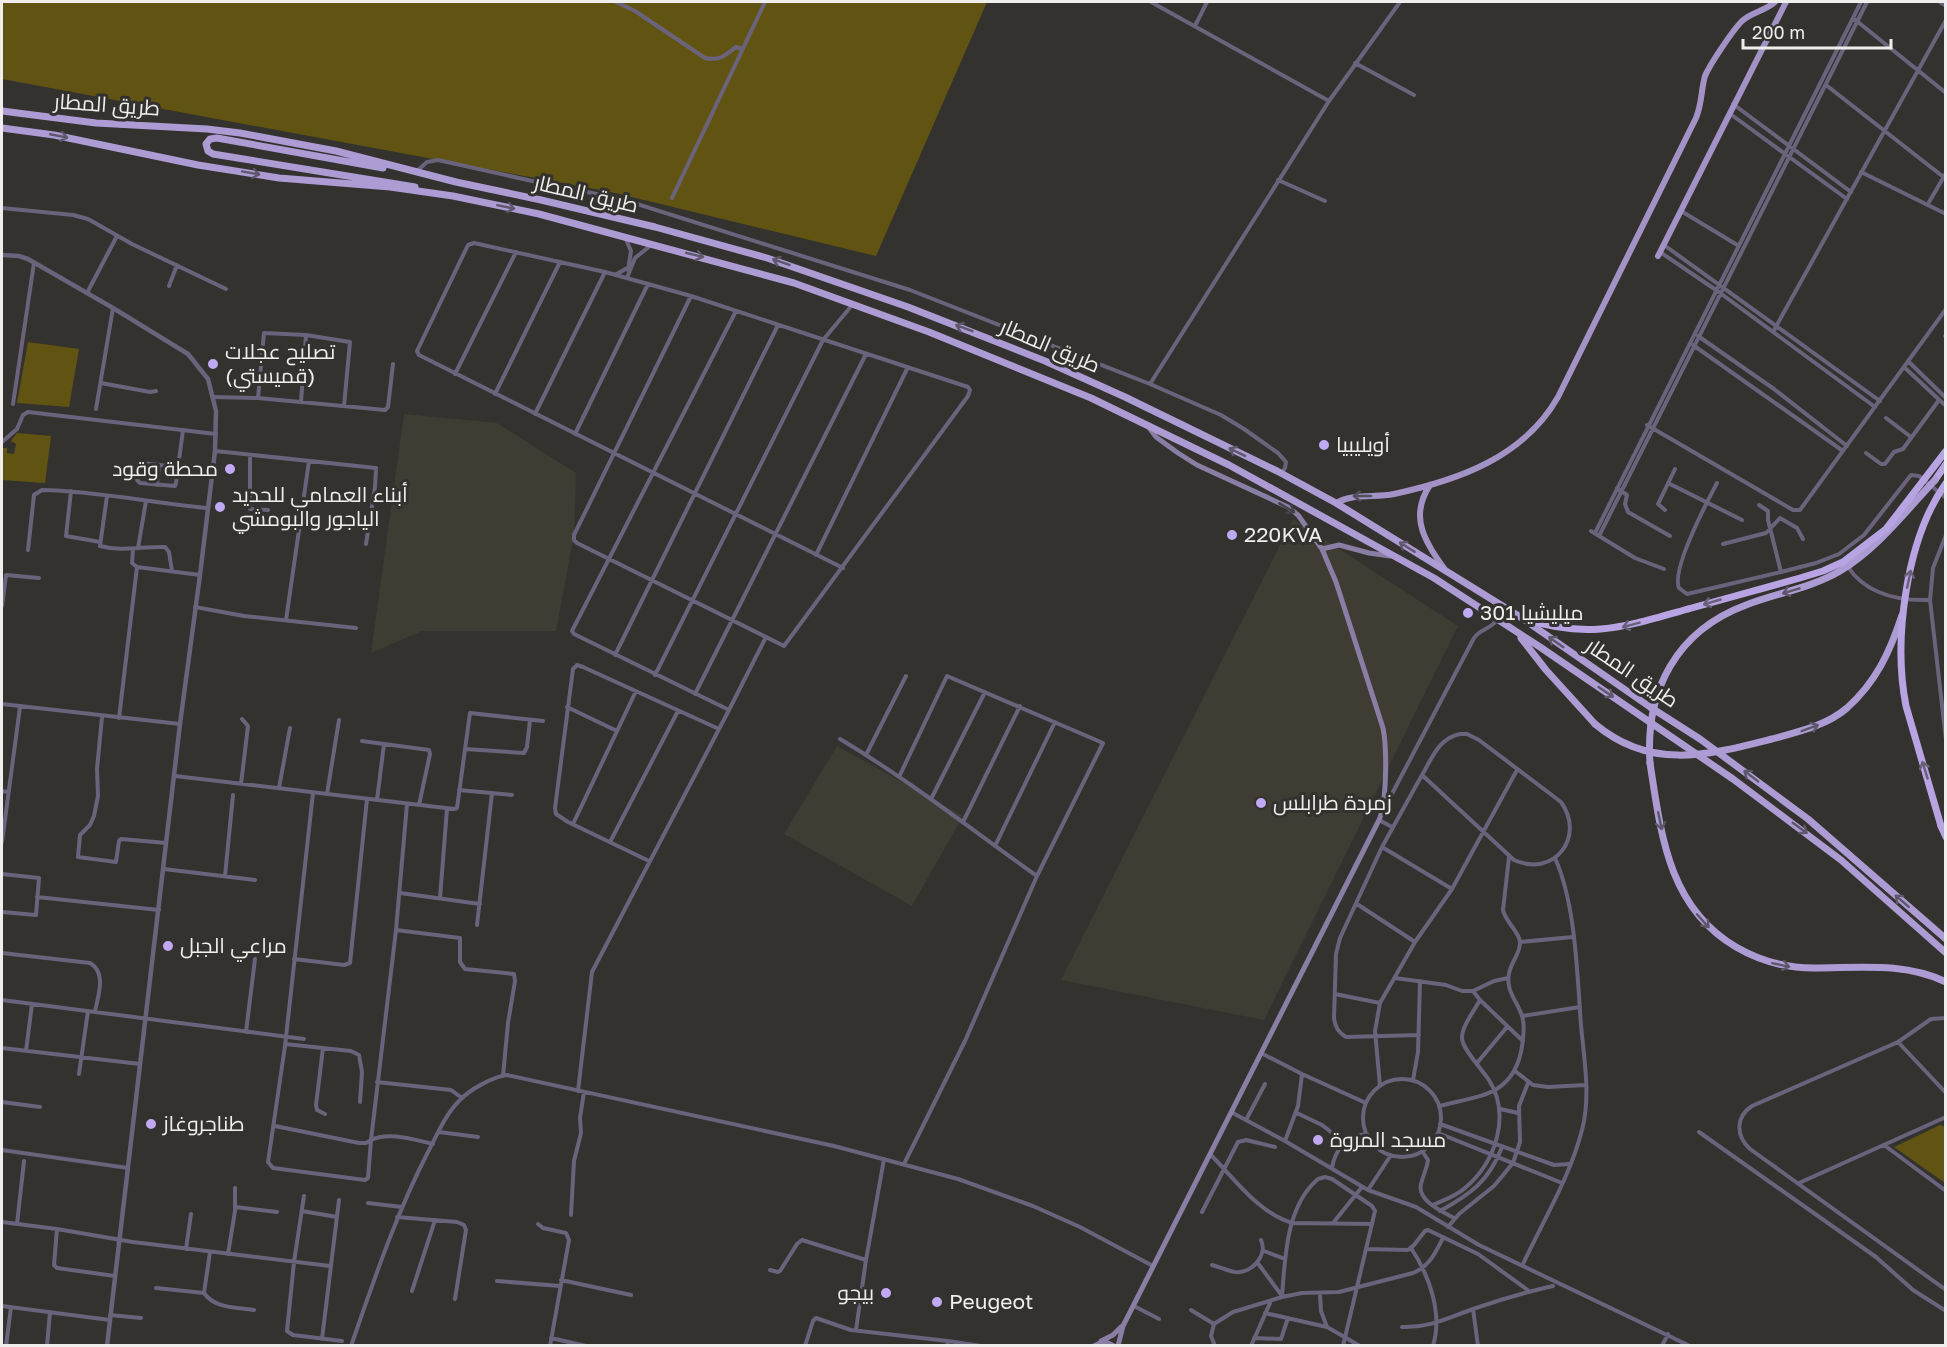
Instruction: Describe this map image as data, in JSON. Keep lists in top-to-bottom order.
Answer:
{
  "streets": {
    "highway": ["طريق المطار"]
  },
  "places": [
    "تصليح عجلات (قميستي)",
    "أويليبيا",
    "محطة وقود",
    "أبناء العمامي للحديد الياجور والبومشي",
    "220KVA",
    "ميليشيا 301",
    "زمردة طرابلس",
    "مراعي الجبل",
    "طناجروغاز",
    "مسجد المروة",
    "بيجو",
    "Peugeot"
  ],
  "scale_bar": "200 m"
}
